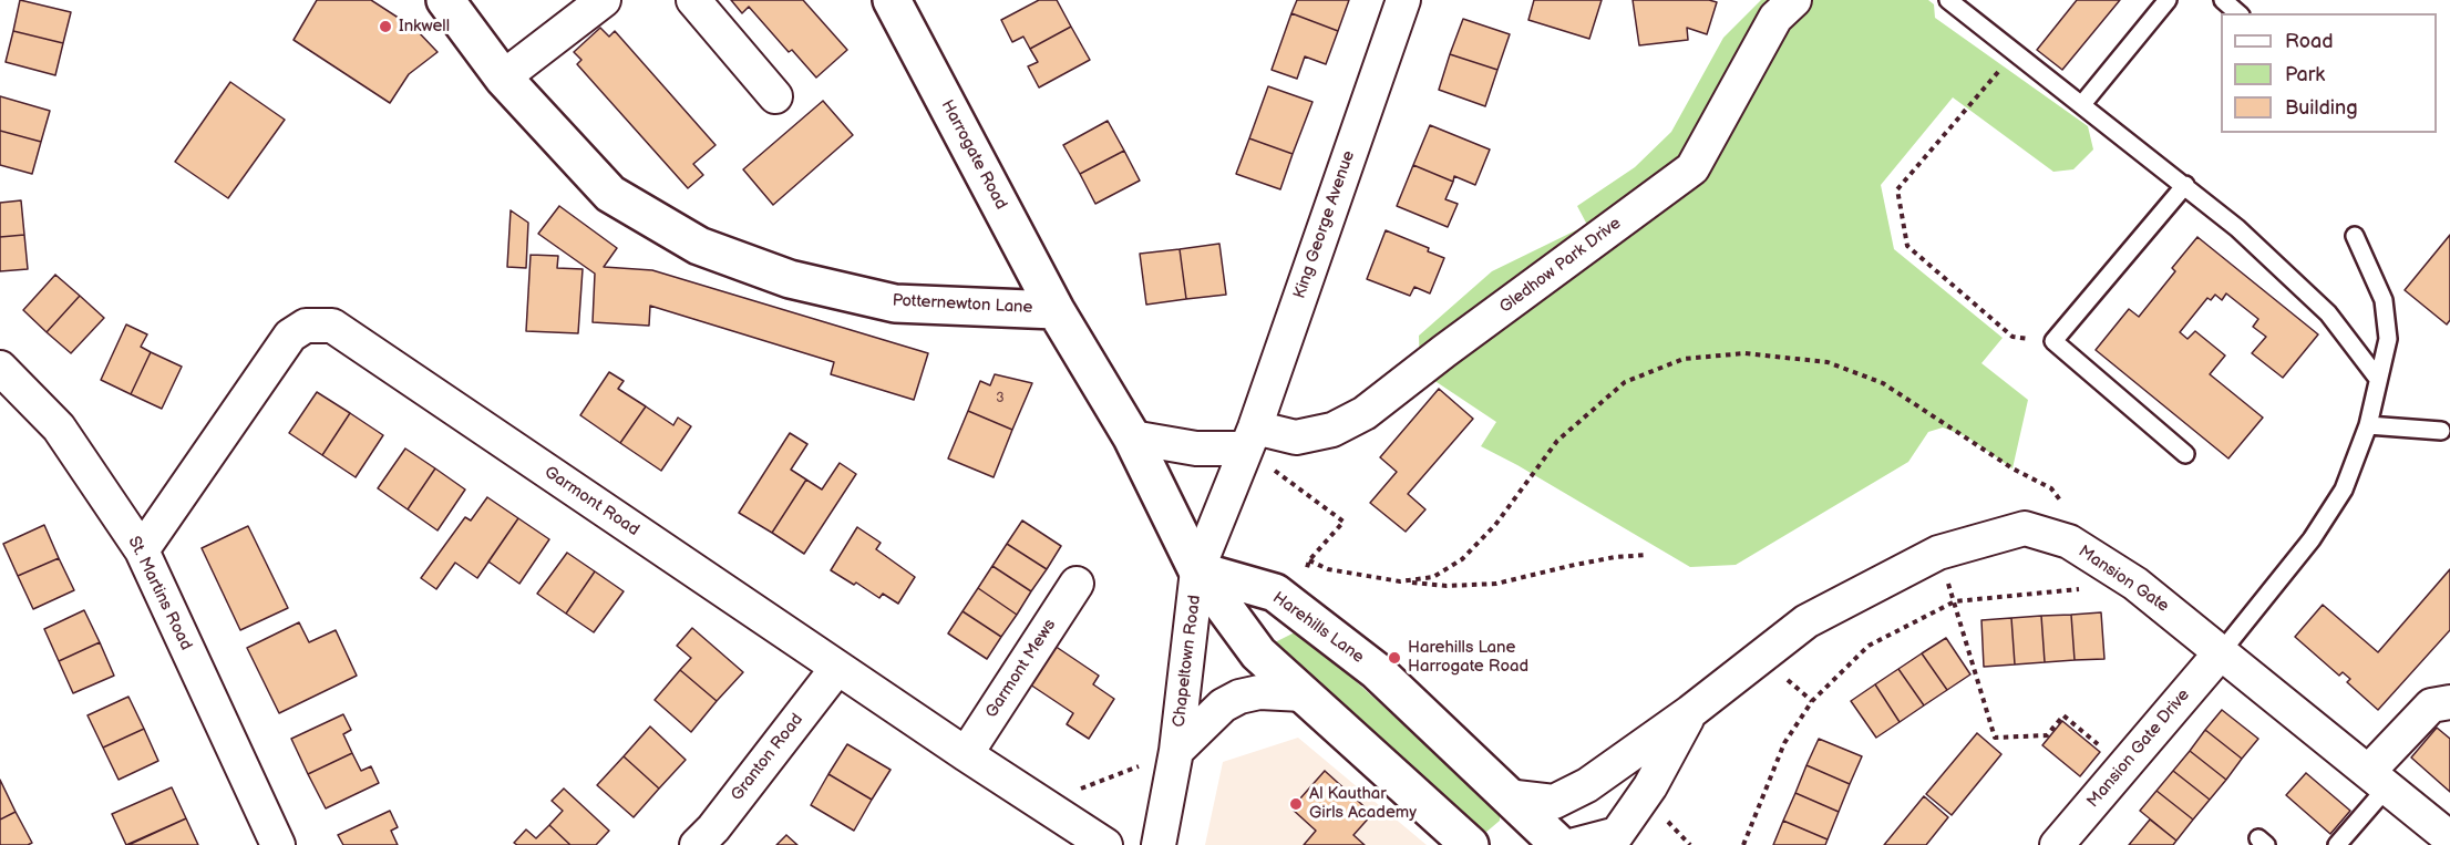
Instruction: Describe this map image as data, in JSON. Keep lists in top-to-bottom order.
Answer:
{
  "streets": {
    "main road": ["Harrogate Road", "Potternewton Lane", "Harehills Lane"],
    "street": [
      "King George Avenue",
      "Gledhow Park Drive",
      "Garmont Road",
      "Mansion Gate",
      "St. Martins Road",
      "Chapeltown Road",
      "Garmont Mews",
      "Mansion Gate Drive",
      "Granton Road"
    ]
  },
  "crossings": [
    ["Harrogate Road", "Potternewton Lane"],
    ["King George Avenue", "Gledhow Park Drive"],
    ["King George Avenue", "Potternewton Lane"],
    ["King George Avenue", "Harehills Lane"],
    ["King George Avenue", "Chapeltown Road"],
    ["Potternewton Lane", "Harehills Lane"],
    ["Potternewton Lane", "Chapeltown Road"],
    ["Garmont Road", "St. Martins Road"],
    ["Garmont Road", "Garmont Mews"],
    ["Garmont Road", "Granton Road"],
    ["Mansion Gate", "Harehills Lane"],
    ["Mansion Gate", "Mansion Gate Drive"],
    ["Harehills Lane", "Chapeltown Road"]
  ],
  "places": ["Inkwell", "Harehills Lane Harrogate Road", "Al Kauthar Girls Academy"],
  "house_numbers": ["3"],
  "legend": ["Road", "Park", "Building"]
}
